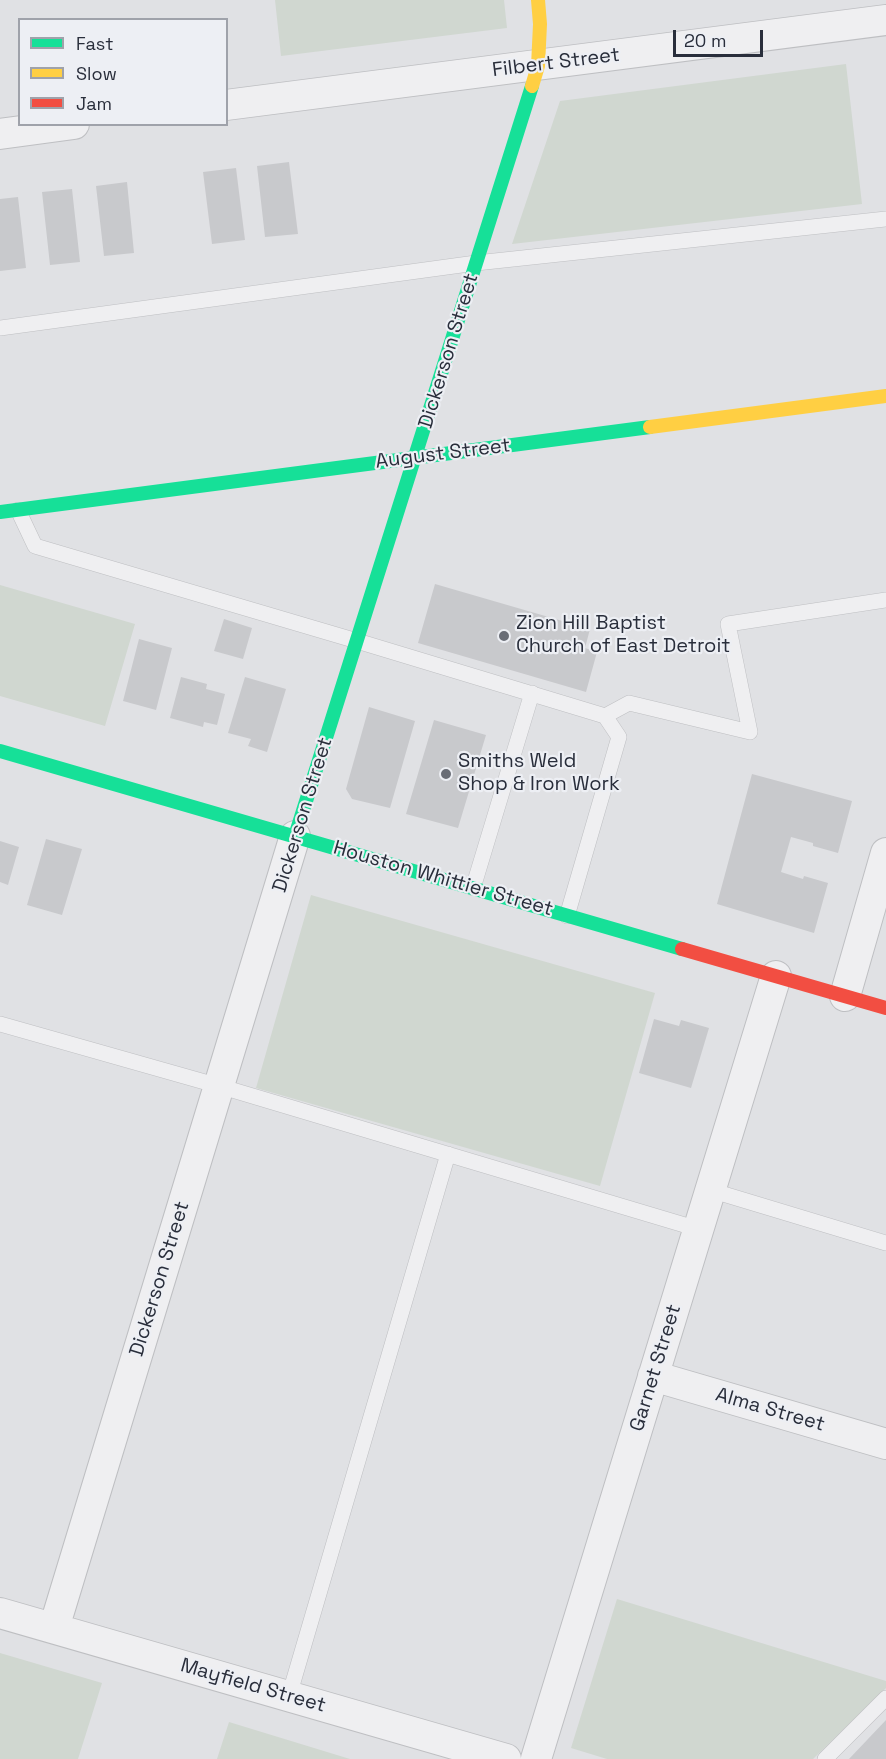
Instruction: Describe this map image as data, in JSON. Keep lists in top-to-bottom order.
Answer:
{
  "streets": {
    "street": [
      "Filbert Street",
      "Dickerson Street",
      "August Street",
      "Houston Whittier Street",
      "Garnet Street",
      "Alma Street",
      "Mayfield Street"
    ]
  },
  "crossings": [
    ["Filbert Street", "Dickerson Street"],
    ["Dickerson Street", "August Street"],
    ["Dickerson Street", "Houston Whittier Street"],
    ["Dickerson Street", "Mayfield Street"],
    ["Houston Whittier Street", "Garnet Street"],
    ["Garnet Street", "Alma Street"]
  ],
  "places": ["Zion Hill Baptist Church of East Detroit", "Smiths Weld Shop & Iron Work"],
  "legend": ["Fast", "Slow", "Jam"],
  "scale_bar": "20 m"
}
